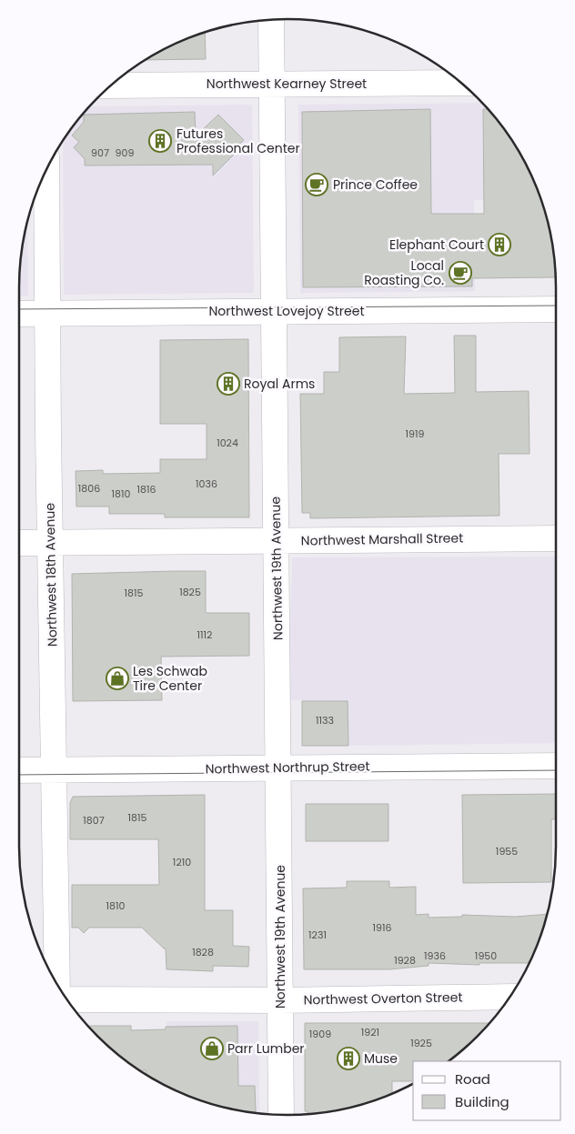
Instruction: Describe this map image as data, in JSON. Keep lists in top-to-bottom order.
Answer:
{
  "streets": {
    "street": [
      "Northwest Kearney Street",
      "Northwest Lovejoy Street",
      "Northwest Marshall Street",
      "Northwest 19th Avenue",
      "Northwest 18th Avenue",
      "Northwest Northrup Street",
      "Northwest Overton Street"
    ]
  },
  "crossings": [
    ["Northwest Kearney Street", "Northwest 19th Avenue"],
    ["Northwest Lovejoy Street", "Northwest 19th Avenue"],
    ["Northwest Lovejoy Street", "Northwest 18th Avenue"],
    ["Northwest Marshall Street", "Northwest 19th Avenue"],
    ["Northwest Marshall Street", "Northwest 18th Avenue"],
    ["Northwest 19th Avenue", "Northwest Northrup Street"],
    ["Northwest 19th Avenue", "Northwest Overton Street"],
    ["Northwest 18th Avenue", "Northwest Northrup Street"]
  ],
  "places": {
    "building": [
      "Futures Professional Center",
      "Elephant Court",
      "Royal Arms",
      "Muse"
    ],
    "cafe": ["Prince Coffee", "Local Roasting Co."],
    "shop": ["Les Schwab Tire Center", "Parr Lumber"]
  },
  "house_numbers": [
    "907",
    "909",
    "1919",
    "1024",
    "1036",
    "1806",
    "1816",
    "1810",
    "1825",
    "1815",
    "1112",
    "1133",
    "1815",
    "1807",
    "1955",
    "1210",
    "1810",
    "1916",
    "1231",
    "1828",
    "1936",
    "1950",
    "1928",
    "1921",
    "1909",
    "1925"
  ],
  "legend": ["Road", "Building"]
}
